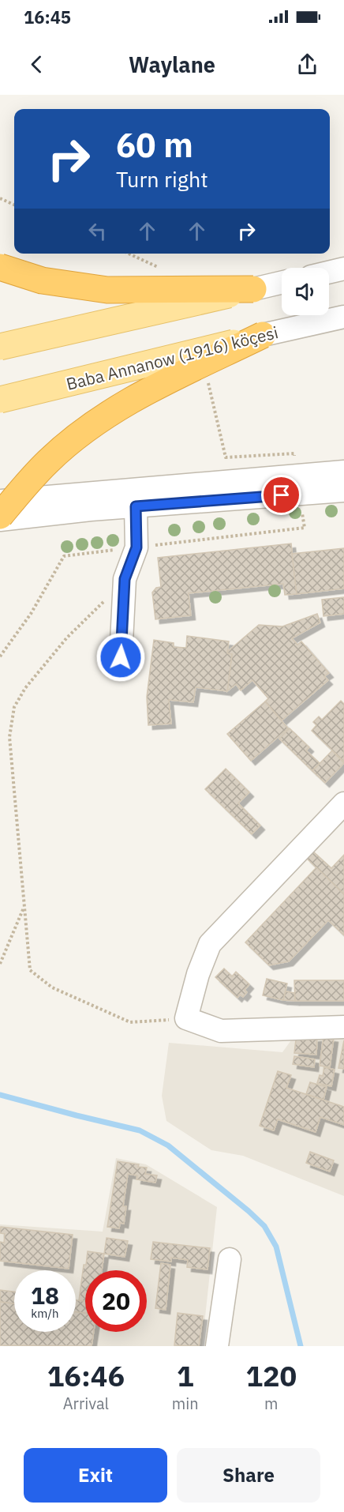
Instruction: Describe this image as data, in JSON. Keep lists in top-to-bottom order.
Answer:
{
  "streets": {
    "main road": ["Baba Annanow (1916) köçesi"]
  },
  "page": {
    "status": "16:45",
    "header": "Waylane",
    "turn": ["60 m", "Turn right"],
    "speed": "18 km/h",
    "limit": "20",
    "eta": [
      "16:46",
      "Arrival",
      "1",
      "min",
      "120",
      "m"
    ],
    "buttons": ["Exit", "Share"]
  }
}
